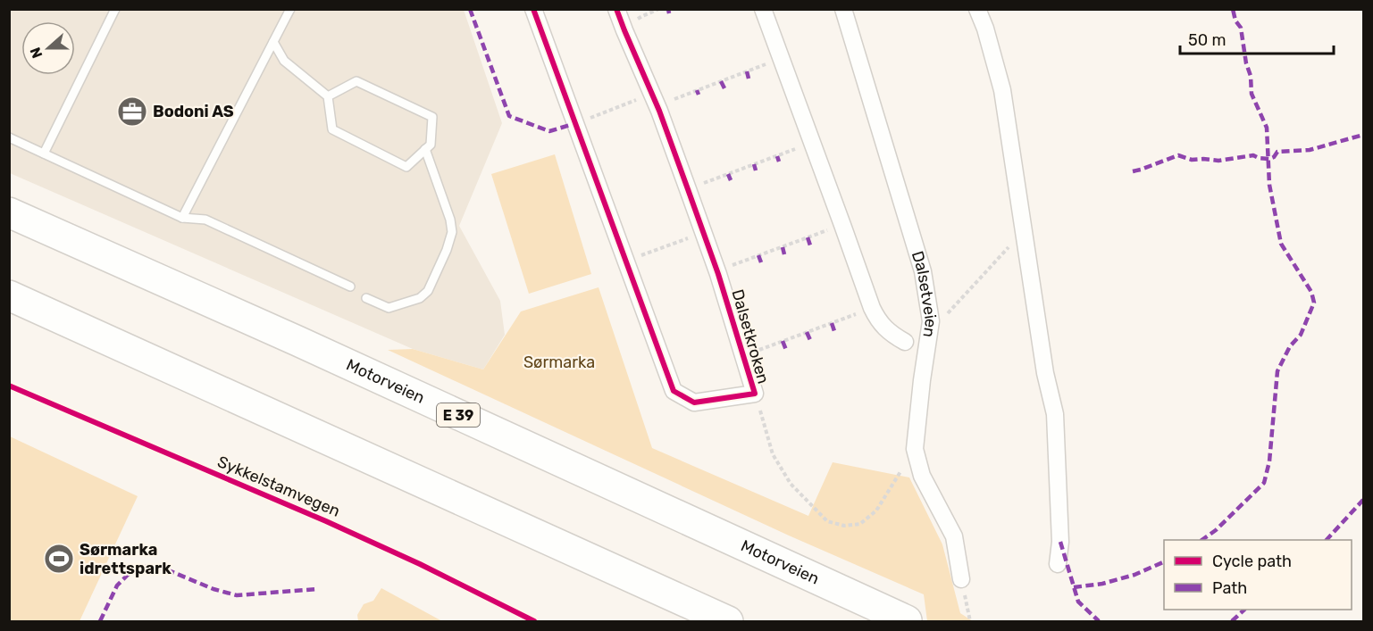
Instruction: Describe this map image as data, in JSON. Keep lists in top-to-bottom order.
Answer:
{
  "streets": {
    "highway": ["Motorveien", "E 39"],
    "street": ["Dalsetveien", "Dalsetkroken"],
    "cycle path": ["Sykkelstamvegen"]
  },
  "parks": ["Sørmarka"],
  "places": {
    "office": ["Bodoni AS"],
    "sports": ["Sørmarka idrettspark"]
  },
  "legend": ["Cycle path", "Path"],
  "scale_bar": "50 m",
  "north": "left"
}
